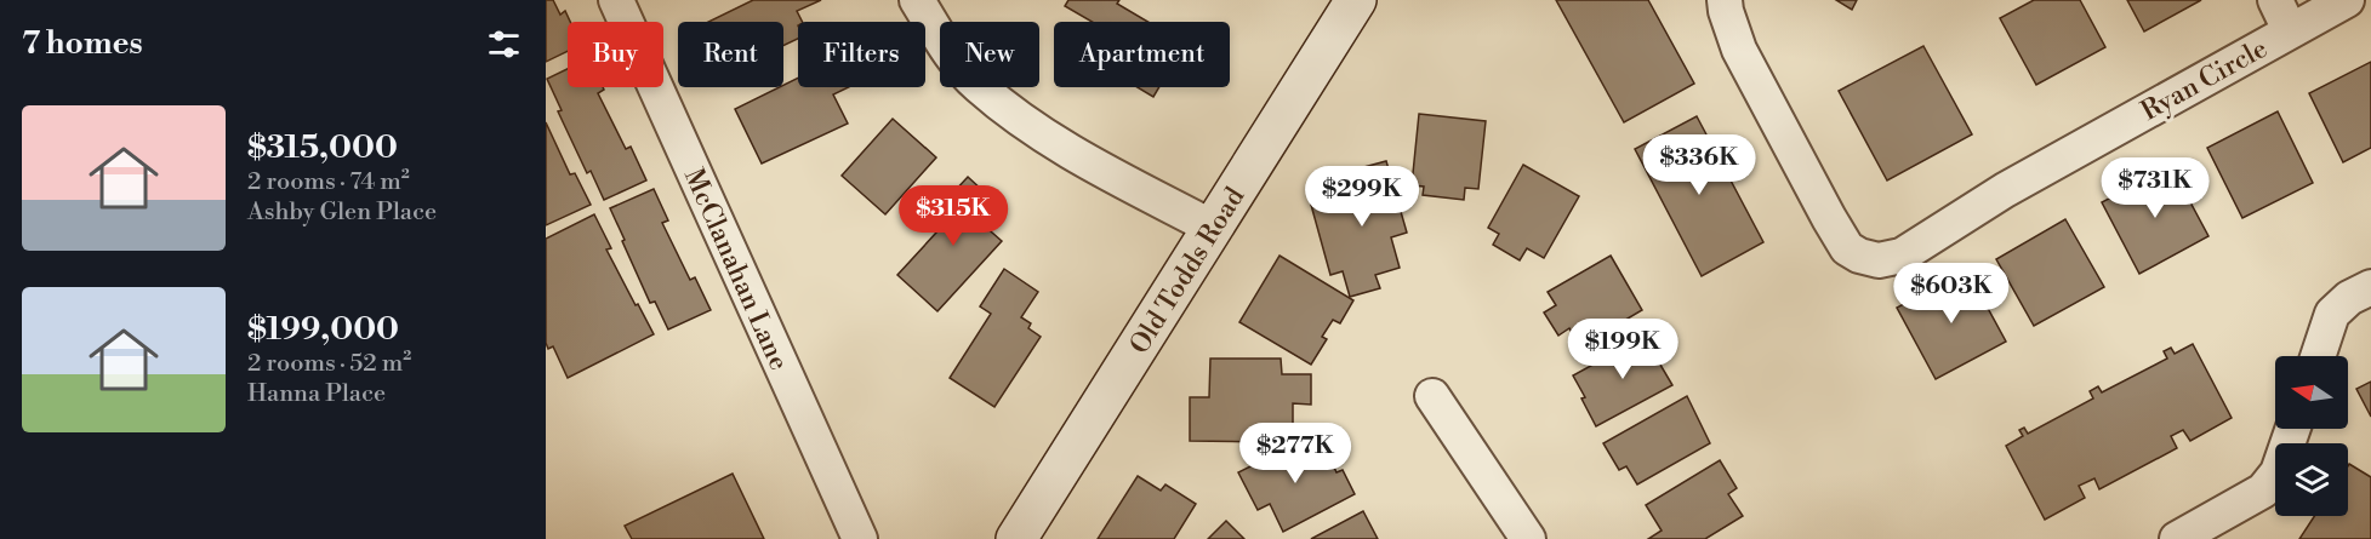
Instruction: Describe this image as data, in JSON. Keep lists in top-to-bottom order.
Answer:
{
  "streets": {
    "main road": ["Old Todds Road"],
    "street": ["Ryan Circle", "McClanahan Lane"]
  },
  "north": "left",
  "page": {
    "heading": "7 homes",
    "chip": [
      "Buy",
      "Rent",
      "Filters",
      "New",
      "Apartment"
    ],
    "list": [
      {
        "name": "$315,000",
        "note": "2 rooms · 74 m² · Ashby Glen Place"
      },
      {
        "name": "$199,000",
        "note": "2 rooms · 52 m² · Hanna Place"
      }
    ],
    "price": [
      "$336K",
      "$731K",
      "$299K",
      "$315K",
      "$603K",
      "$199K",
      "$277K"
    ]
  }
}
